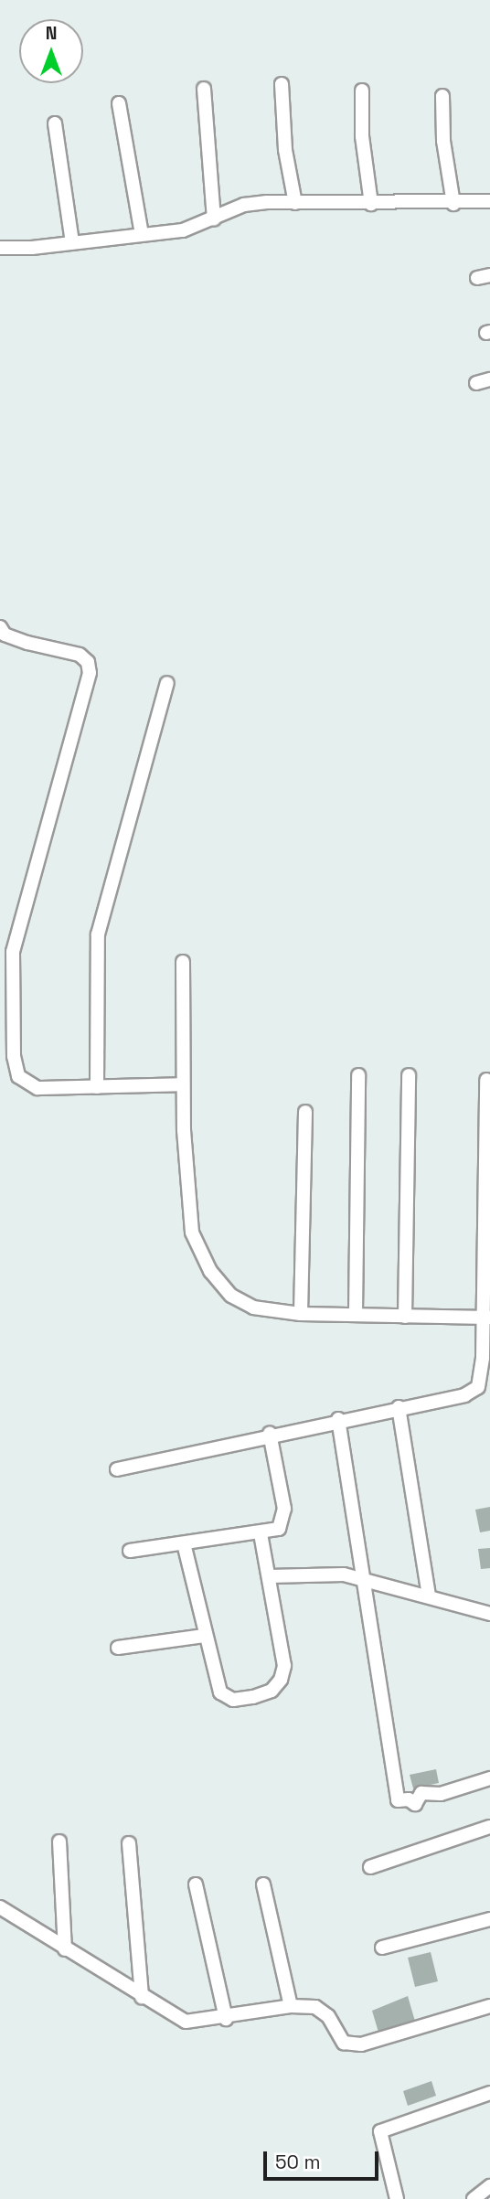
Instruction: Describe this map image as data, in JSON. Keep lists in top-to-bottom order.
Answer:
{
  "scale_bar": "50 m",
  "north": "top"
}
